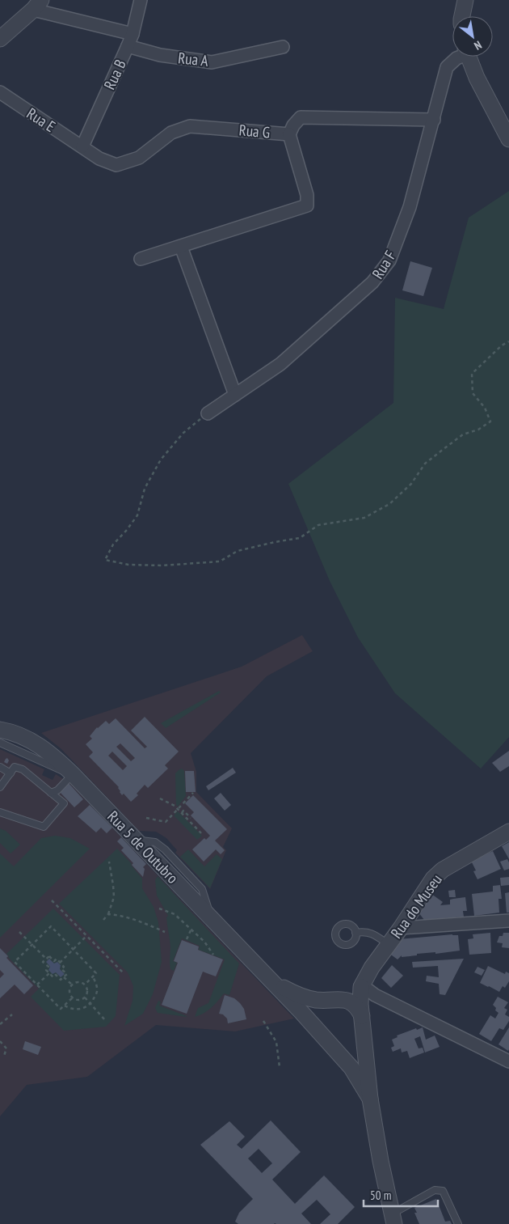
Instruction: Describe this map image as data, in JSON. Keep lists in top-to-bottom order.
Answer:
{
  "streets": {
    "street": [
      "Rua A",
      "Rua B",
      "Rua E",
      "Rua G",
      "Rua F",
      "Rua 5 de Outubro",
      "Rua do Museu"
    ]
  },
  "crossings": [
    ["Rua A", "Rua B"],
    ["Rua B", "Rua E"],
    ["Rua B", "Rua G"],
    ["Rua E", "Rua G"],
    ["Rua G", "Rua F"]
  ],
  "scale_bar": "50 m",
  "north": "bottom right"
}
